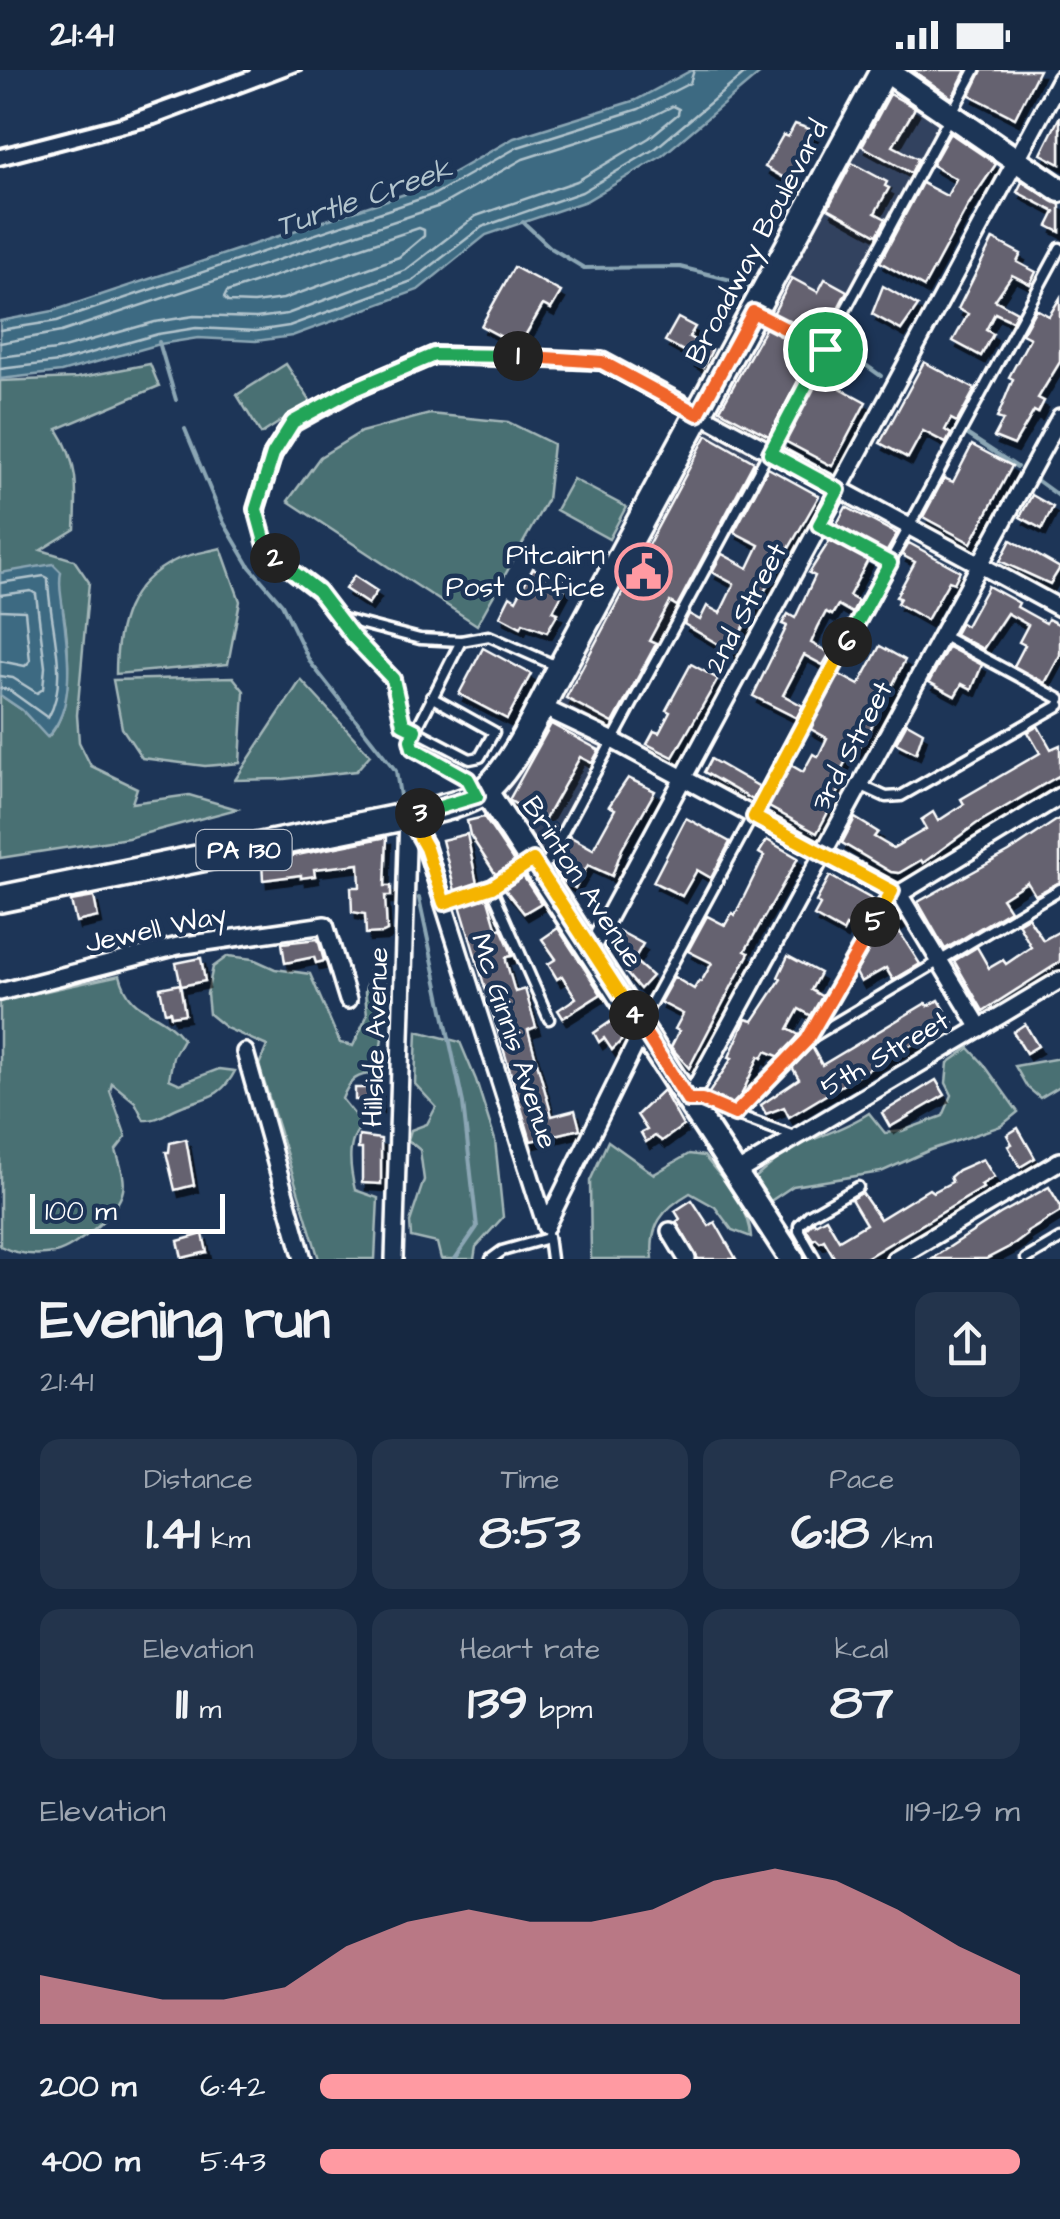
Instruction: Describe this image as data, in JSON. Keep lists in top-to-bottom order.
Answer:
{
  "streets": {
    "main road": ["Broadway Boulevard", "PA 130"],
    "street": [
      "2nd Street",
      "3rd Street",
      "Brinton Avenue",
      "Jewell Way",
      "Hillside Avenue",
      "Mc Ginnis Avenue",
      "5th Street"
    ]
  },
  "crossings": [
    ["Broadway Boulevard", "PA 130"],
    ["Broadway Boulevard", "Brinton Avenue"],
    ["2nd Street", "Brinton Avenue"],
    ["3rd Street", "Brinton Avenue"],
    ["PA 130", "Brinton Avenue"],
    ["PA 130", "Hillside Avenue"],
    ["PA 130", "Mc Ginnis Avenue"],
    ["Brinton Avenue", "5th Street"],
    ["Hillside Avenue", "Mc Ginnis Avenue"]
  ],
  "water": ["Turtle Creek"],
  "places": {
    "public building": ["Pitcairn Post Office"]
  },
  "scale_bar": "100 m",
  "page": {
    "status": "21:41",
    "pins": [
      "1",
      "2",
      "6",
      "3",
      "5",
      "4"
    ],
    "scale": "100 m",
    "heading": ["Evening run", "21:41"],
    "stats": [
      ["Distance", "1.41 km"],
      ["Time", "8:53"],
      ["Pace", "6:18 /km"],
      ["Elevation", "11 m"],
      ["Heart rate", "139 bpm"],
      ["kcal", "87"]
    ],
    "chart": ["Elevation", "119–129 m"],
    "list": [
      {
        "name": "200 m",
        "note": "6:42"
      },
      {
        "name": "400 m",
        "note": "5:43"
      }
    ]
  }
}
